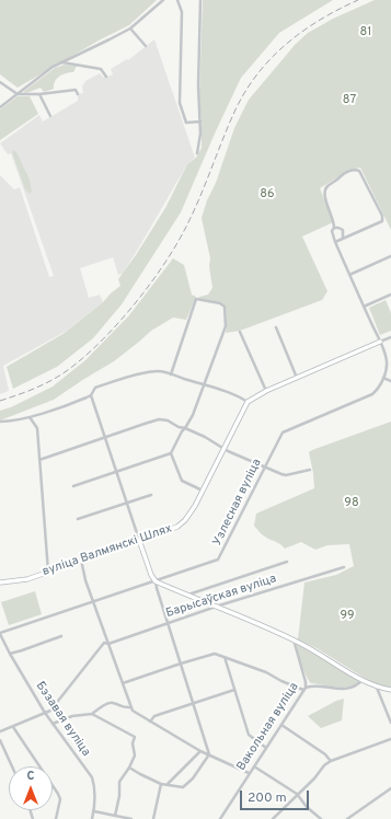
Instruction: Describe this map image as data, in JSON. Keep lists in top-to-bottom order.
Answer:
{
  "streets": {
    "main road": ["вуліца Валмянскі Шлях"],
    "street": [
      "Узлесная вуліца",
      "Барысаўская вуліца",
      "Бэзавая вуліца",
      "Вакольная вуліца"
    ]
  },
  "crossings": [
    ["Узлесная вуліца", "Бэзавая вуліца"]
  ],
  "parks": [
    "81",
    "87",
    "86",
    "98",
    "99"
  ],
  "scale_bar": "200 m",
  "north": "top"
}
